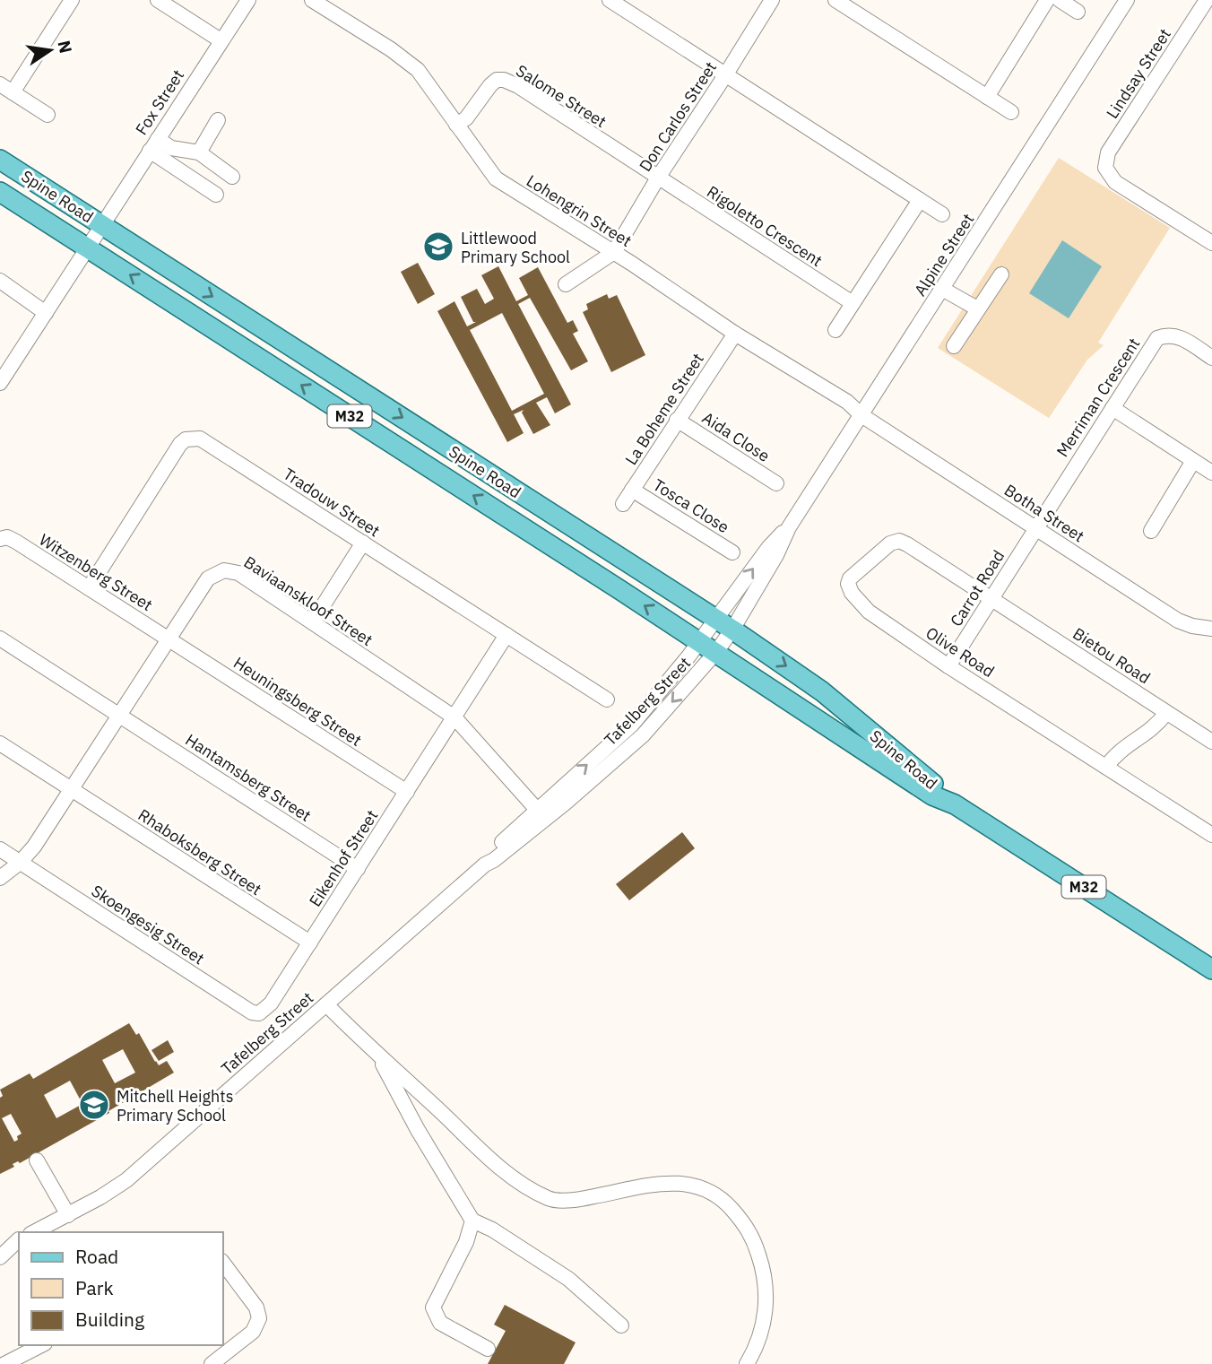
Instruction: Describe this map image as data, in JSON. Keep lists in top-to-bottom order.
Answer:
{
  "streets": {
    "main road": ["Spine Road", "M32"],
    "street": [
      "Lindsay Street",
      "Salome Street",
      "Fox Street",
      "Don Carlos Street",
      "Lohengrin Street",
      "Rigoletto Crescent",
      "Alpine Street",
      "Merriman Crescent",
      "La Boheme Street",
      "Aida Close",
      "Tradouw Street",
      "Tosca Close",
      "Botha Street",
      "Witzenberg Street",
      "Carrot Road",
      "Baviaanskloof Street",
      "Olive Road",
      "Bietou Road",
      "Heuningsberg Street",
      "Tafelberg Street",
      "Hantamsberg Street",
      "Rhaboksberg Street",
      "Eikenhof Street",
      "Skoengesig Street"
    ]
  },
  "crossings": [
    ["Salome Street", "Don Carlos Street"],
    ["Salome Street", "Lohengrin Street"],
    ["Salome Street", "Rigoletto Crescent"],
    ["Fox Street", "Spine Road"],
    ["Don Carlos Street", "Lohengrin Street"],
    ["Don Carlos Street", "Rigoletto Crescent"],
    ["Spine Road", "Alpine Street"],
    ["Spine Road", "Tafelberg Street"],
    ["Lohengrin Street", "Alpine Street"],
    ["Lohengrin Street", "La Boheme Street"],
    ["Lohengrin Street", "Botha Street"],
    ["Alpine Street", "Botha Street"],
    ["Alpine Street", "Tafelberg Street"],
    ["Merriman Crescent", "Botha Street"],
    ["Merriman Crescent", "Carrot Road"],
    ["La Boheme Street", "Aida Close"],
    ["La Boheme Street", "Tosca Close"],
    ["Tradouw Street", "Witzenberg Street"],
    ["Tradouw Street", "Eikenhof Street"],
    ["Botha Street", "Carrot Road"],
    ["Witzenberg Street", "Baviaanskloof Street"],
    ["Witzenberg Street", "Heuningsberg Street"],
    ["Carrot Road", "Olive Road"],
    ["Carrot Road", "Bietou Road"],
    ["Baviaanskloof Street", "Heuningsberg Street"],
    ["Baviaanskloof Street", "Tafelberg Street"],
    ["Baviaanskloof Street", "Hantamsberg Street"],
    ["Baviaanskloof Street", "Rhaboksberg Street"],
    ["Baviaanskloof Street", "Eikenhof Street"],
    ["Baviaanskloof Street", "Skoengesig Street"],
    ["Olive Road", "Bietou Road"],
    ["Heuningsberg Street", "Eikenhof Street"],
    ["Hantamsberg Street", "Eikenhof Street"],
    ["Rhaboksberg Street", "Eikenhof Street"],
    ["Eikenhof Street", "Skoengesig Street"]
  ],
  "places": {
    "school or university": ["Littlewood Primary School", "Mitchell Heights Primary School"]
  },
  "legend": ["Road", "Park", "Building"],
  "north": "right"
}
